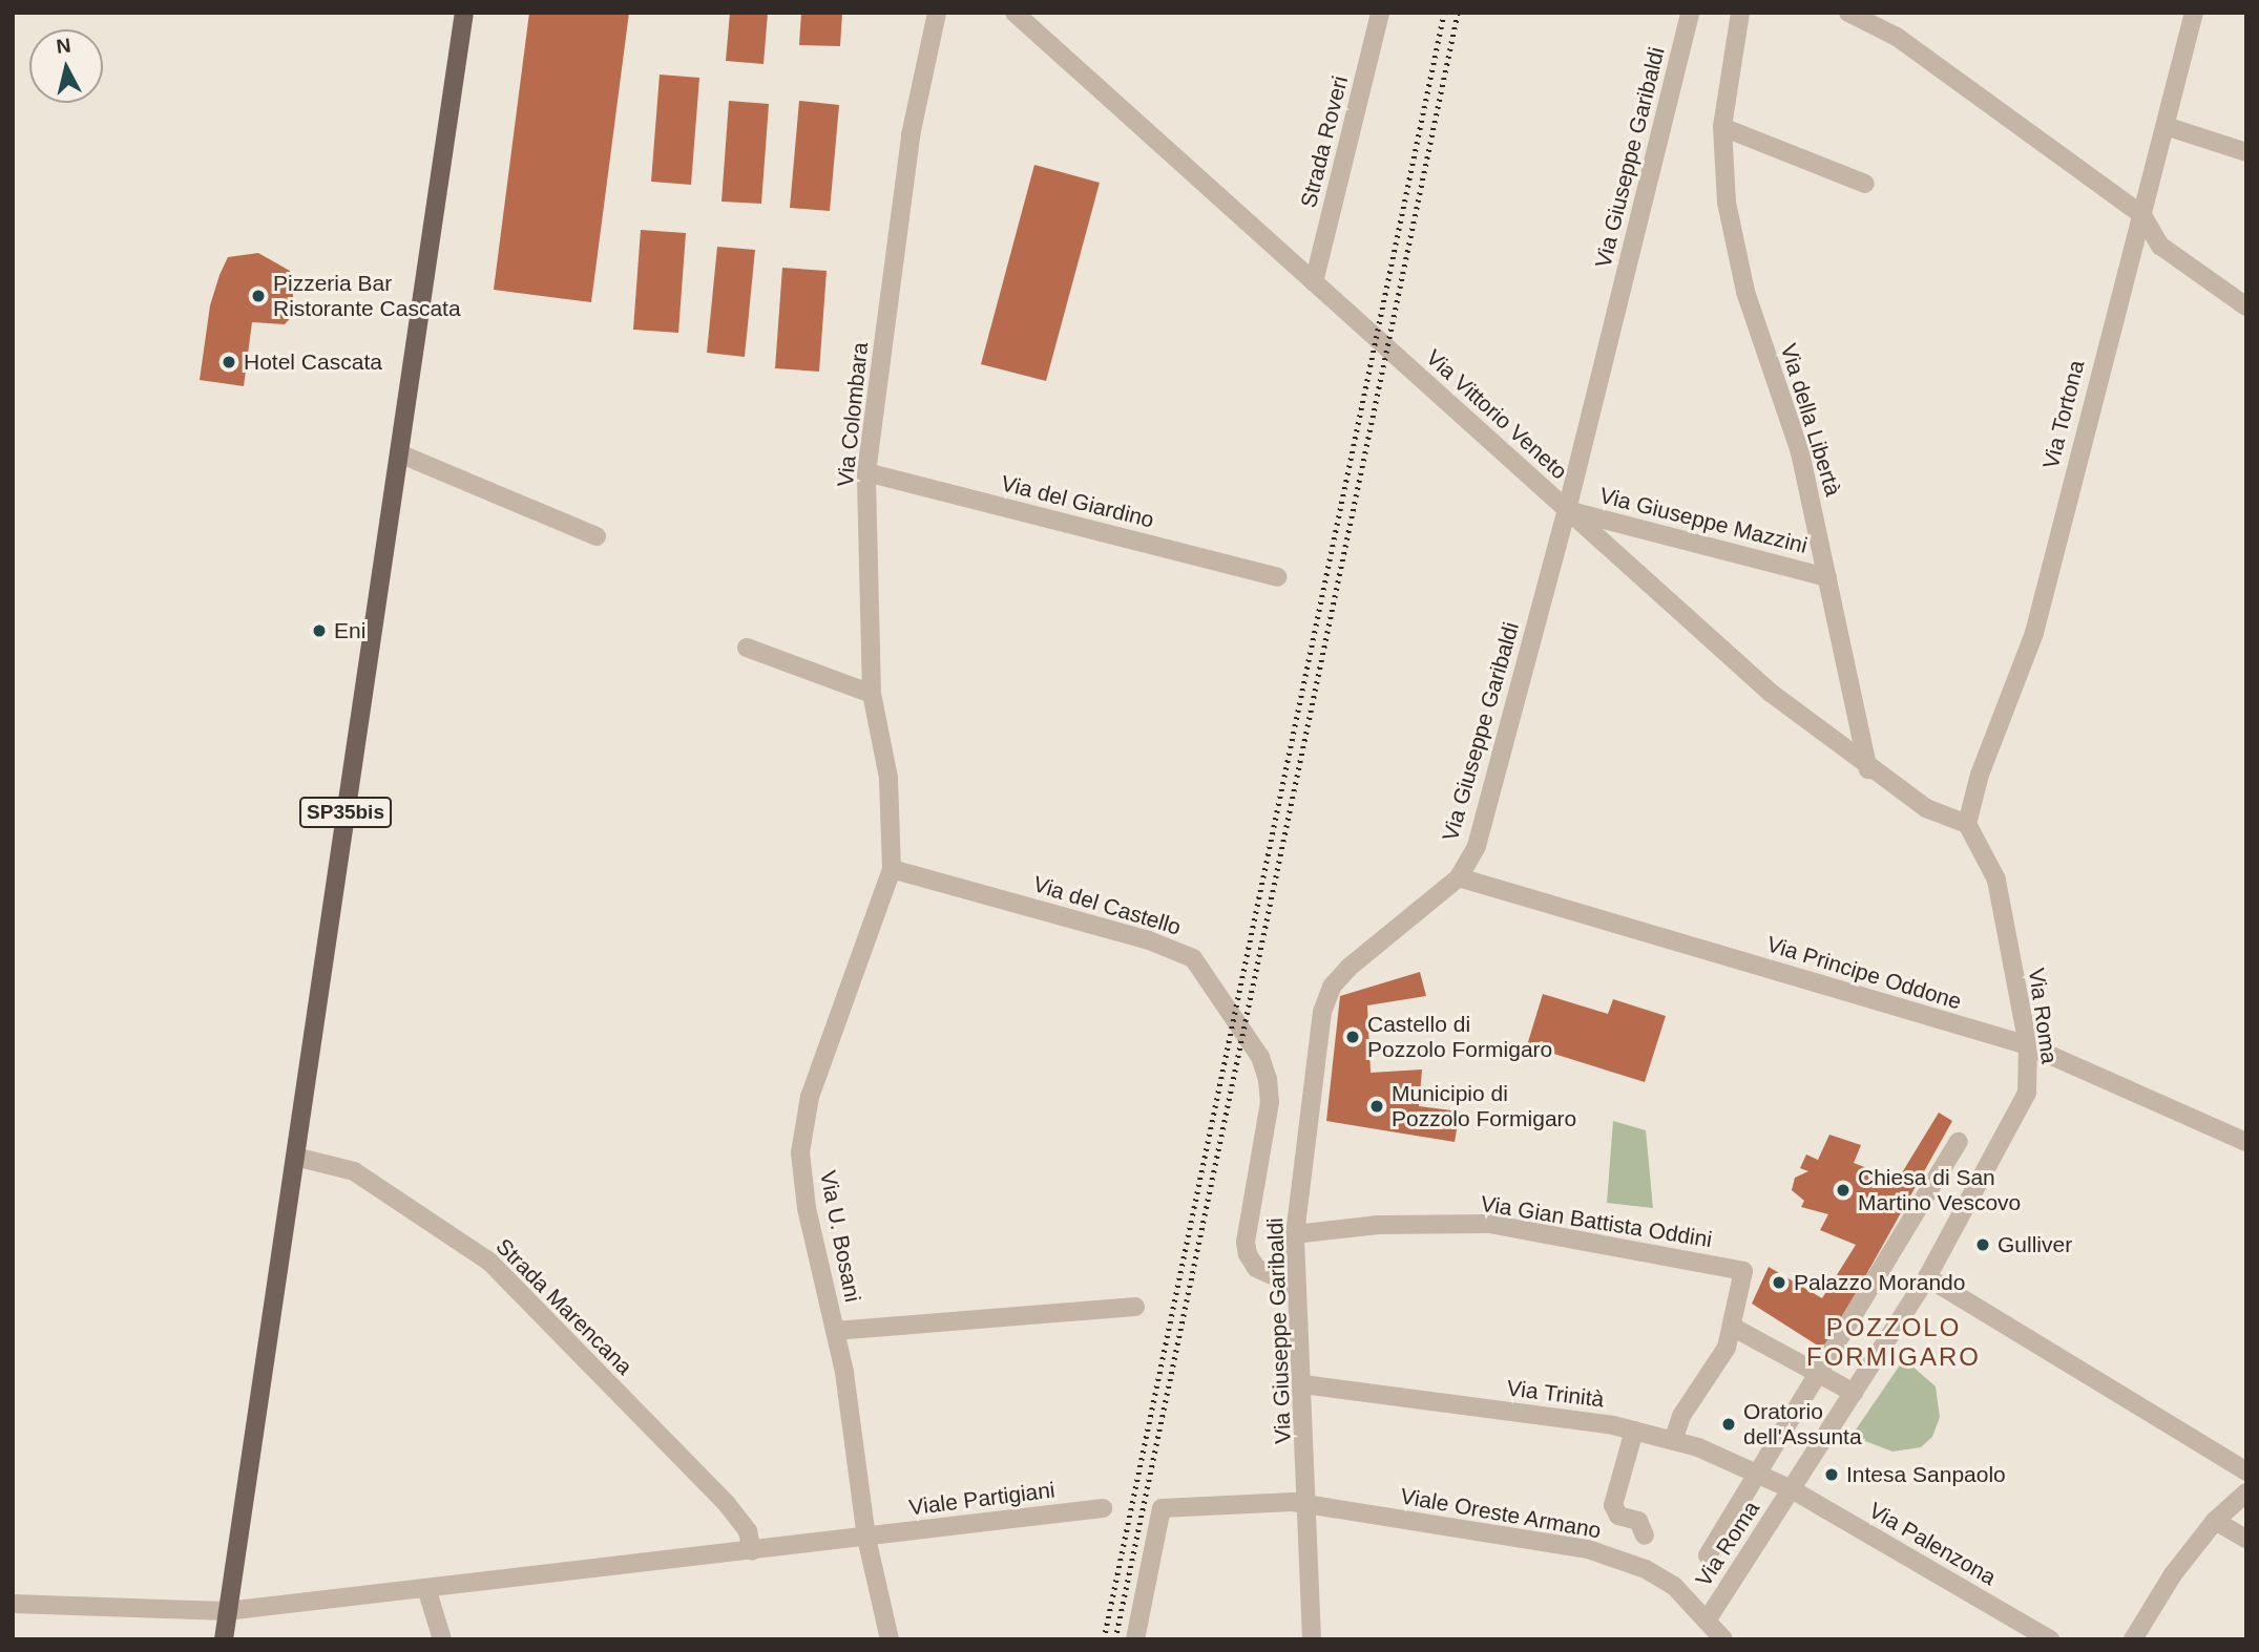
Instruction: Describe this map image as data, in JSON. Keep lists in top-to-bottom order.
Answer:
{
  "streets": {
    "main road": ["SP35bis"],
    "street": [
      "Strada Roveri",
      "Via Giuseppe Garibaldi",
      "Via Colombara",
      "Via Vittorio Veneto",
      "Via Tortona",
      "Via della Libertà",
      "Via del Giardino",
      "Via Giuseppe Mazzini",
      "Via del Castello",
      "Via Principe Oddone",
      "Via Roma",
      "Via Gian Battista Oddini",
      "Via U. Bosani",
      "Strada Marencana",
      "Via Trinità",
      "Viale Partigiani",
      "Viale Oreste Armano",
      "Via Palenzona"
    ]
  },
  "crossings": [
    ["Strada Roveri", "Via Vittorio Veneto"],
    ["Via Giuseppe Garibaldi", "Via Vittorio Veneto"],
    ["Via Giuseppe Garibaldi", "Via Giuseppe Mazzini"],
    ["Via Giuseppe Garibaldi", "Via del Castello"],
    ["Via Giuseppe Garibaldi", "Via Principe Oddone"],
    ["Via Giuseppe Garibaldi", "Via Gian Battista Oddini"],
    ["Via Giuseppe Garibaldi", "Via Trinità"],
    ["Via Giuseppe Garibaldi", "Viale Oreste Armano"],
    ["Via Colombara", "Via del Giardino"],
    ["Via Colombara", "Via del Castello"],
    ["Via Colombara", "Via U. Bosani"],
    ["Via Vittorio Veneto", "Via Tortona"],
    ["Via Vittorio Veneto", "Via della Libertà"],
    ["Via Vittorio Veneto", "Via Giuseppe Mazzini"],
    ["Via Vittorio Veneto", "Via Roma"],
    ["Via Tortona", "Via Roma"],
    ["Via della Libertà", "Via Giuseppe Mazzini"],
    ["SP35bis", "Strada Marencana"],
    ["SP35bis", "Viale Partigiani"],
    ["Via del Castello", "Via U. Bosani"],
    ["Via Principe Oddone", "Via Roma"],
    ["Via Roma", "Via Trinità"],
    ["Via Roma", "Viale Oreste Armano"],
    ["Via Roma", "Via Palenzona"],
    ["Via U. Bosani", "Viale Partigiani"],
    ["Strada Marencana", "Viale Partigiani"],
    ["Via Trinità", "Via Palenzona"]
  ],
  "districts": ["POZZOLO FORMIGARO"],
  "places": [
    "Pizzeria Bar Ristorante Cascata",
    "Hotel Cascata",
    "Eni",
    "Castello di Pozzolo Formigaro",
    "Municipio di Pozzolo Formigaro",
    "Chiesa di San Martino Vescovo",
    "Gulliver",
    "Palazzo Morando",
    "Oratorio dell'Assunta",
    "Intesa Sanpaolo"
  ],
  "north": "top"
}
